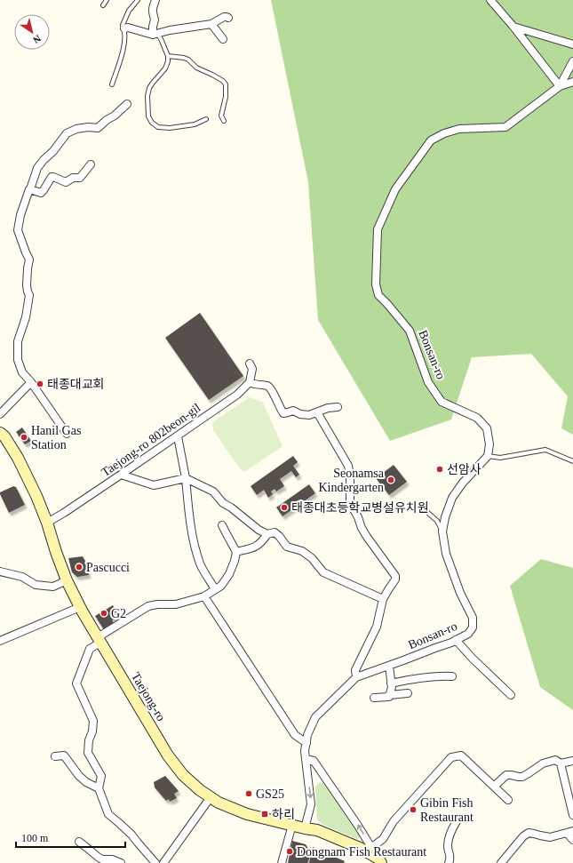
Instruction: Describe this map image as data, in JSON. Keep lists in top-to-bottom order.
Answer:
{
  "streets": {
    "main road": ["Taejong-ro"],
    "street": ["Bonsan-ro", "Taejong-ro 802beon-gil"]
  },
  "crossings": [
    ["Bonsan-ro", "Taejong-ro"],
    ["Taejong-ro 802beon-gil", "Taejong-ro"]
  ],
  "places": {
    "other": [
      "태종대교회",
      "Hanil Gas Station",
      "선암사",
      "Seonamsa Kindergarten",
      "태종대초등학교병설유치원",
      "Pascucci",
      "G2",
      "GS25",
      "Gibin Fish Restaurant",
      "Dongnam Fish Restaurant"
    ],
    "transit": ["하리"]
  },
  "scale_bar": "100 m",
  "north": "bottom right"
}
